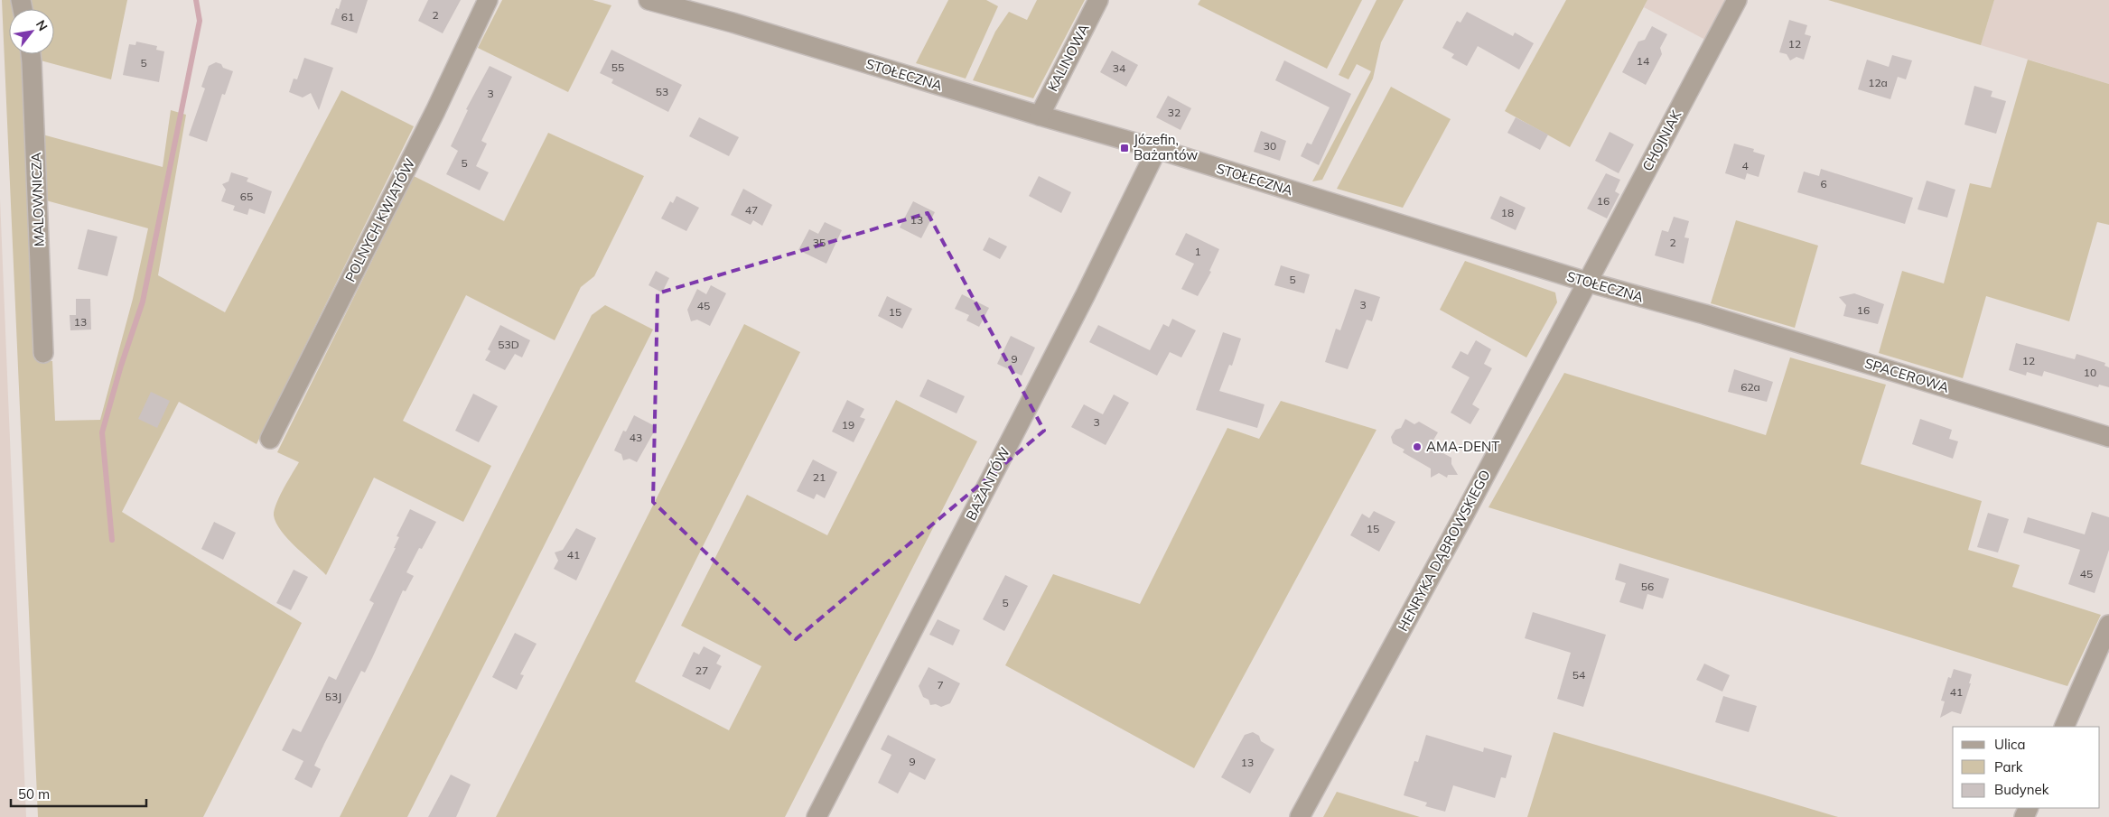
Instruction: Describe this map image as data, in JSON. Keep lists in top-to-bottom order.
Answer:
{
  "streets": {
    "street": [
      "KALINOWA",
      "STOŁECZNA",
      "CHOJNIAK",
      "MALOWNICZA",
      "POLNYCH KWIATÓW",
      "SPACEROWA",
      "BAŻANTÓW",
      "HENRYKA DĄBROWSKIEGO"
    ]
  },
  "crossings": [
    ["KALINOWA", "STOŁECZNA"],
    ["STOŁECZNA", "CHOJNIAK"],
    ["STOŁECZNA", "SPACEROWA"],
    ["STOŁECZNA", "BAŻANTÓW"],
    ["STOŁECZNA", "HENRYKA DĄBROWSKIEGO"],
    ["CHOJNIAK", "HENRYKA DĄBROWSKIEGO"]
  ],
  "places": {
    "transit": ["Józefin, Bażantów"],
    "other": ["AMA-DENT"]
  },
  "house_numbers": [
    "2",
    "61",
    "12",
    "14",
    "5",
    "55",
    "34",
    "12a",
    "53",
    "3",
    "32",
    "30",
    "5",
    "4",
    "6",
    "65",
    "16",
    "47",
    "18",
    "13",
    "35",
    "2",
    "1",
    "5",
    "3",
    "45",
    "16",
    "15",
    "13",
    "53D",
    "9",
    "12",
    "10",
    "62a",
    "3",
    "19",
    "43",
    "21",
    "15",
    "41",
    "45",
    "56",
    "5",
    "27",
    "54",
    "7",
    "41",
    "53J",
    "9",
    "13"
  ],
  "legend": ["Ulica", "Park", "Budynek"],
  "scale_bar": "50 m",
  "north": "top right"
}
